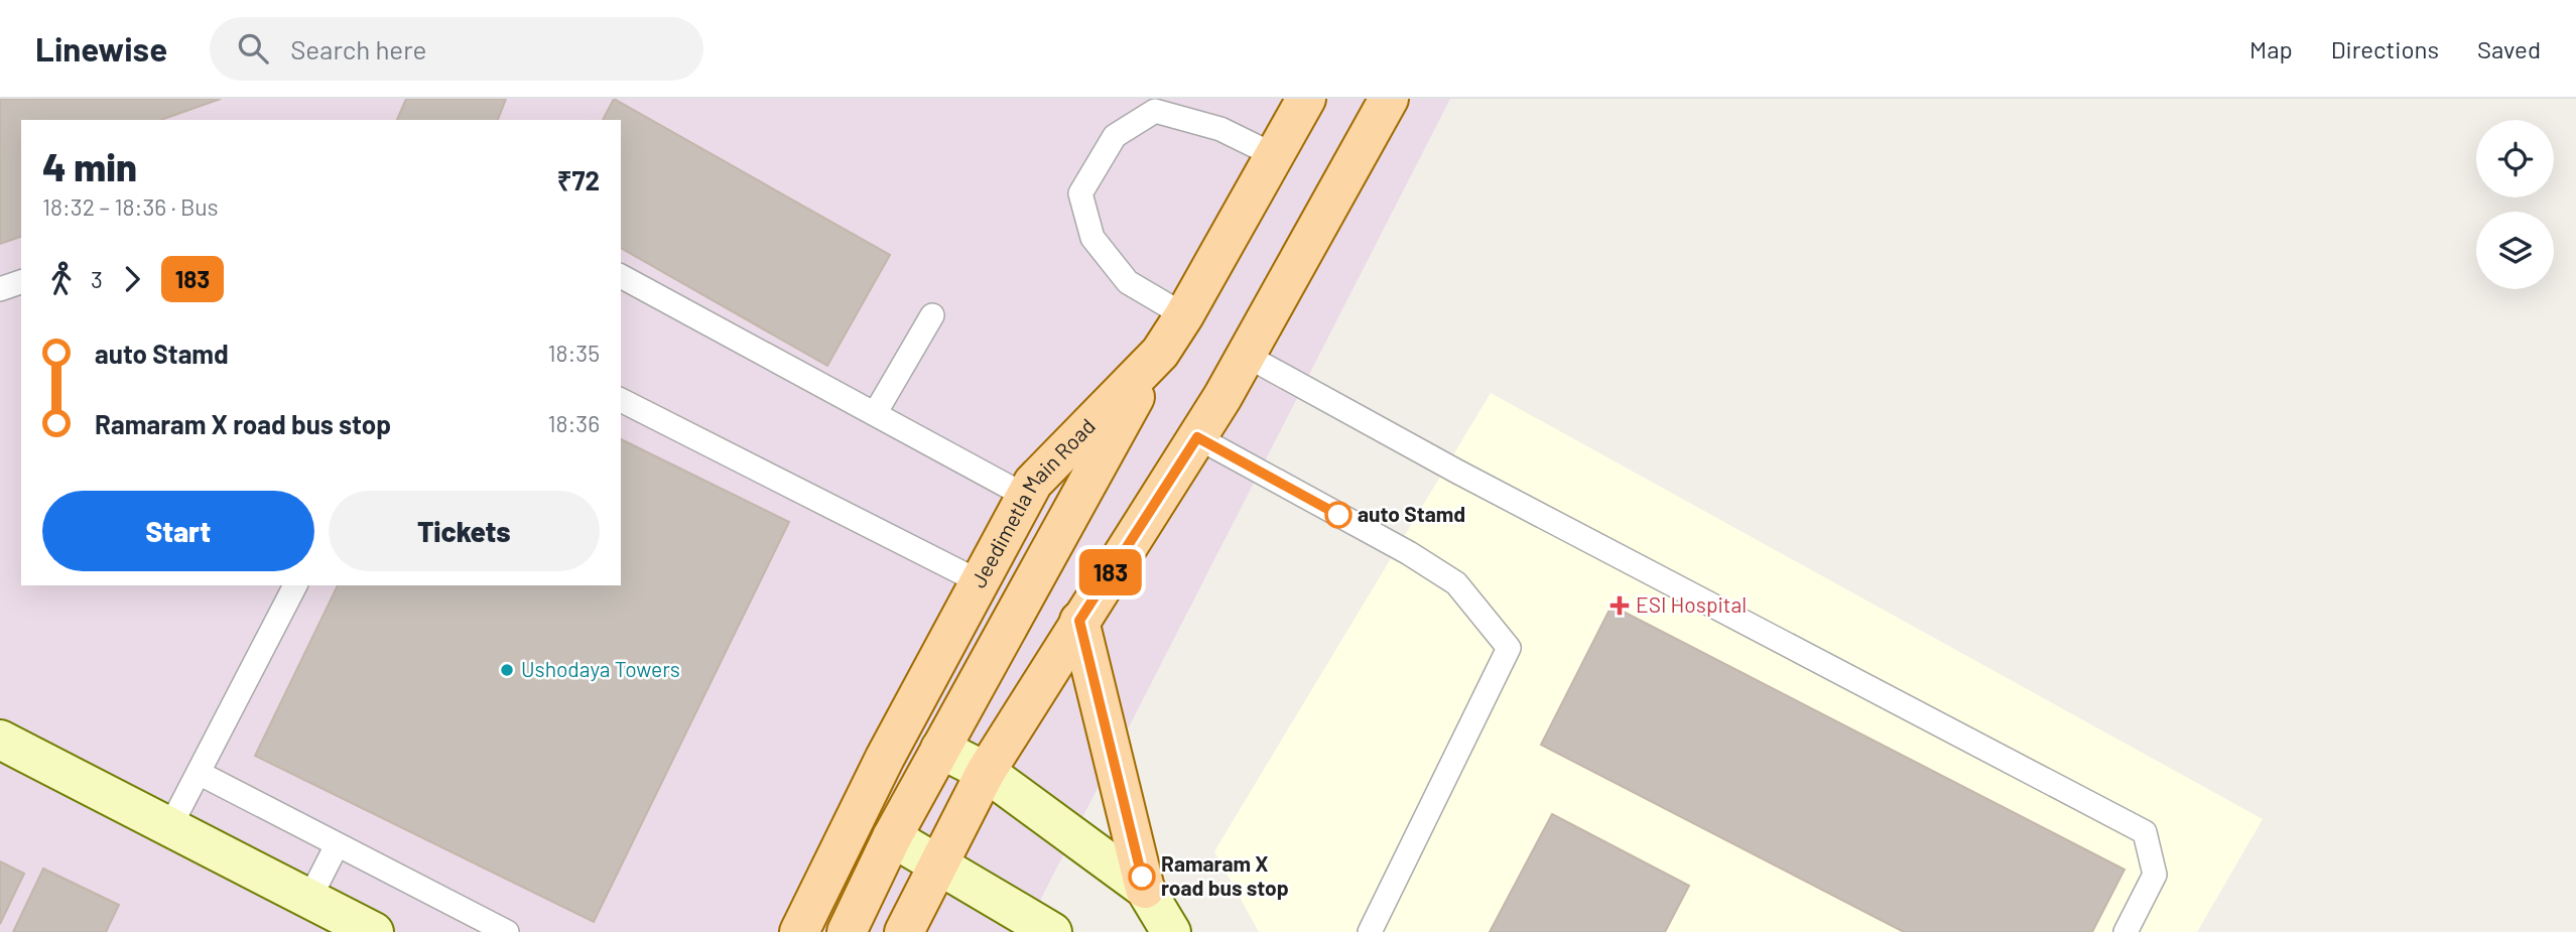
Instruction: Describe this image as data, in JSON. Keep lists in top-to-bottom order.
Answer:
{
  "streets": {
    "main road": ["Jeedimetla Main Road"]
  },
  "places": {
    "other": ["auto Stamd", "Ushodaya Towers", "Ramaram X road bus stop"],
    "health": ["ESI Hospital"]
  },
  "lines": ["bus line 183"],
  "page": {
    "header": "Linewise",
    "search": "Search here",
    "nav": ["Map", "Directions", "Saved"],
    "on_map": "183",
    "heading": ["4 min", "18:32 – 18:36 · Bus", "₹72"],
    "legs": ["3", "183"],
    "list": [
      {
        "name": "auto Stamd",
        "value": "18:35"
      },
      {
        "name": "Ramaram X road bus stop",
        "value": "18:36"
      }
    ],
    "buttons": ["Start", "Tickets"]
  }
}
